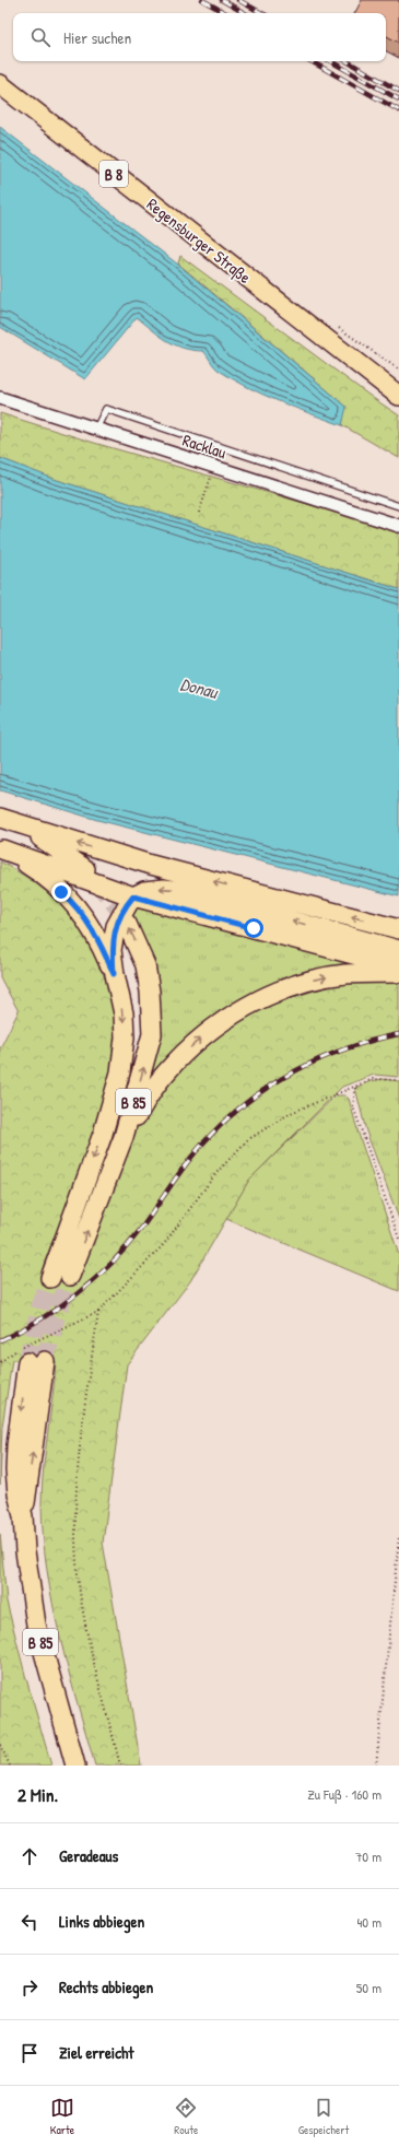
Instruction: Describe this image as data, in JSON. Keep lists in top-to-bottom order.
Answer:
{
  "streets": {
    "main road": ["B 8", "Regensburger Straße", "B 85"],
    "street": ["Racklau"]
  },
  "water": ["Donau"],
  "page": {
    "search": "Hier suchen",
    "heading": ["2 Min.", "Zu Fuß · 160 m"],
    "list": [
      ["Geradeaus", "70 m"],
      ["Links abbiegen", "40 m"],
      ["Rechts abbiegen", "50 m"],
      "Ziel erreicht"
    ],
    "nav": ["Karte", "Route", "Gespeichert"]
  }
}
